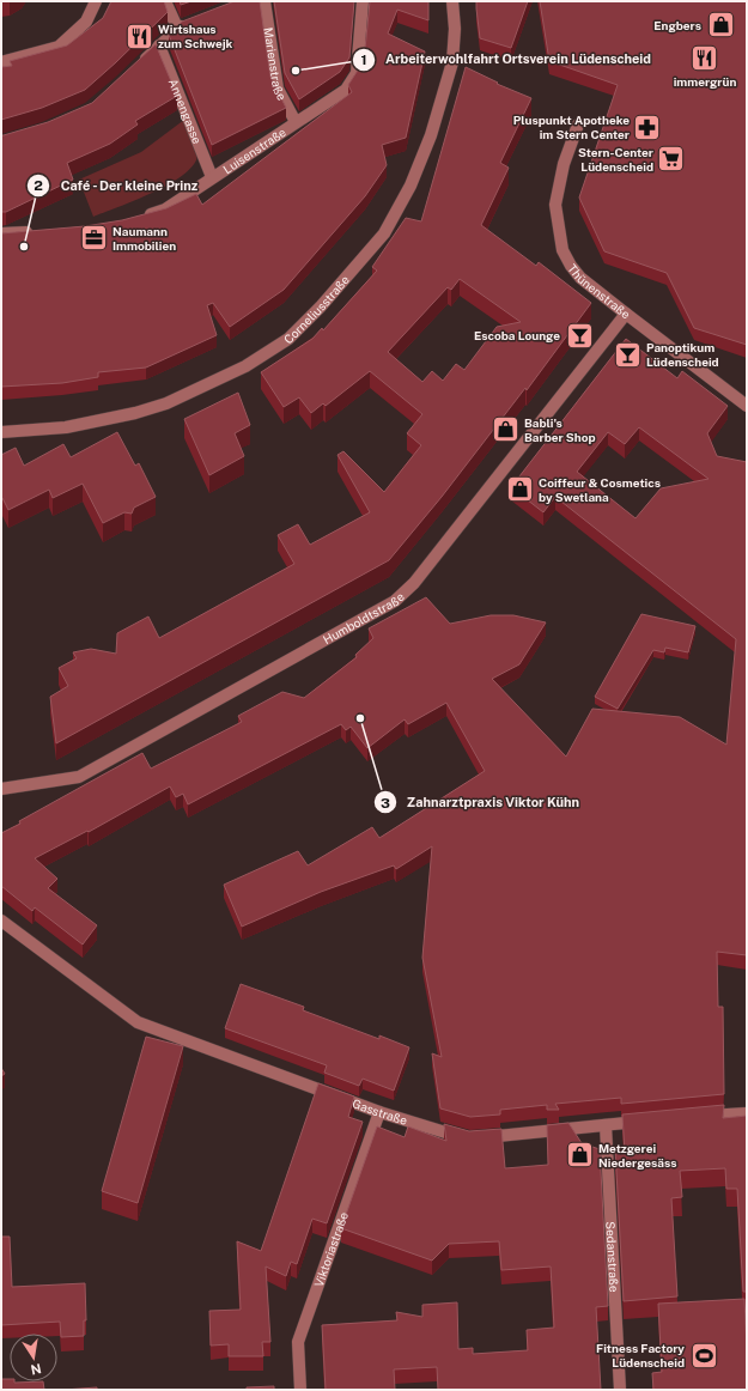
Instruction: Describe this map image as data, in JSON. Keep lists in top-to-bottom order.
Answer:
{
  "streets": {
    "street": [
      "Marienstraße",
      "Annengasse",
      "Luisenstraße",
      "Thünenstraße",
      "Corneliusstraße",
      "Humboldtstraße",
      "Gasstraße",
      "Viktoriastraße",
      "Sedanstraße"
    ]
  },
  "crossings": [
    ["Marienstraße", "Luisenstraße"],
    ["Annengasse", "Luisenstraße"],
    ["Thünenstraße", "Humboldtstraße"],
    ["Gasstraße", "Viktoriastraße"],
    ["Gasstraße", "Sedanstraße"]
  ],
  "places": {
    "shop": [
      "Engbers",
      "Babli's Barber Shop",
      "Coiffeur & Cosmetics by Swetlana",
      "Metzgerei Niedergesäss"
    ],
    "restaurant": ["Wirtshaus zum Schwejk", "immergrün"],
    "other": ["Arbeiterwohlfahrt Ortsverein Lüdenscheid", "Café - Der kleine Prinz", "Zahnarztpraxis Viktor Kühn"],
    "pharmacy": ["Pluspunkt Apotheke im Stern Center"],
    "supermarket": ["Stern-Center Lüdenscheid"],
    "office": ["Naumann Immobilien"],
    "bar": ["Escoba Lounge", "Panoptikum Lüdenscheid"],
    "sports": ["Fitness Factory Lüdenscheid"]
  },
  "north": "bottom"
}
